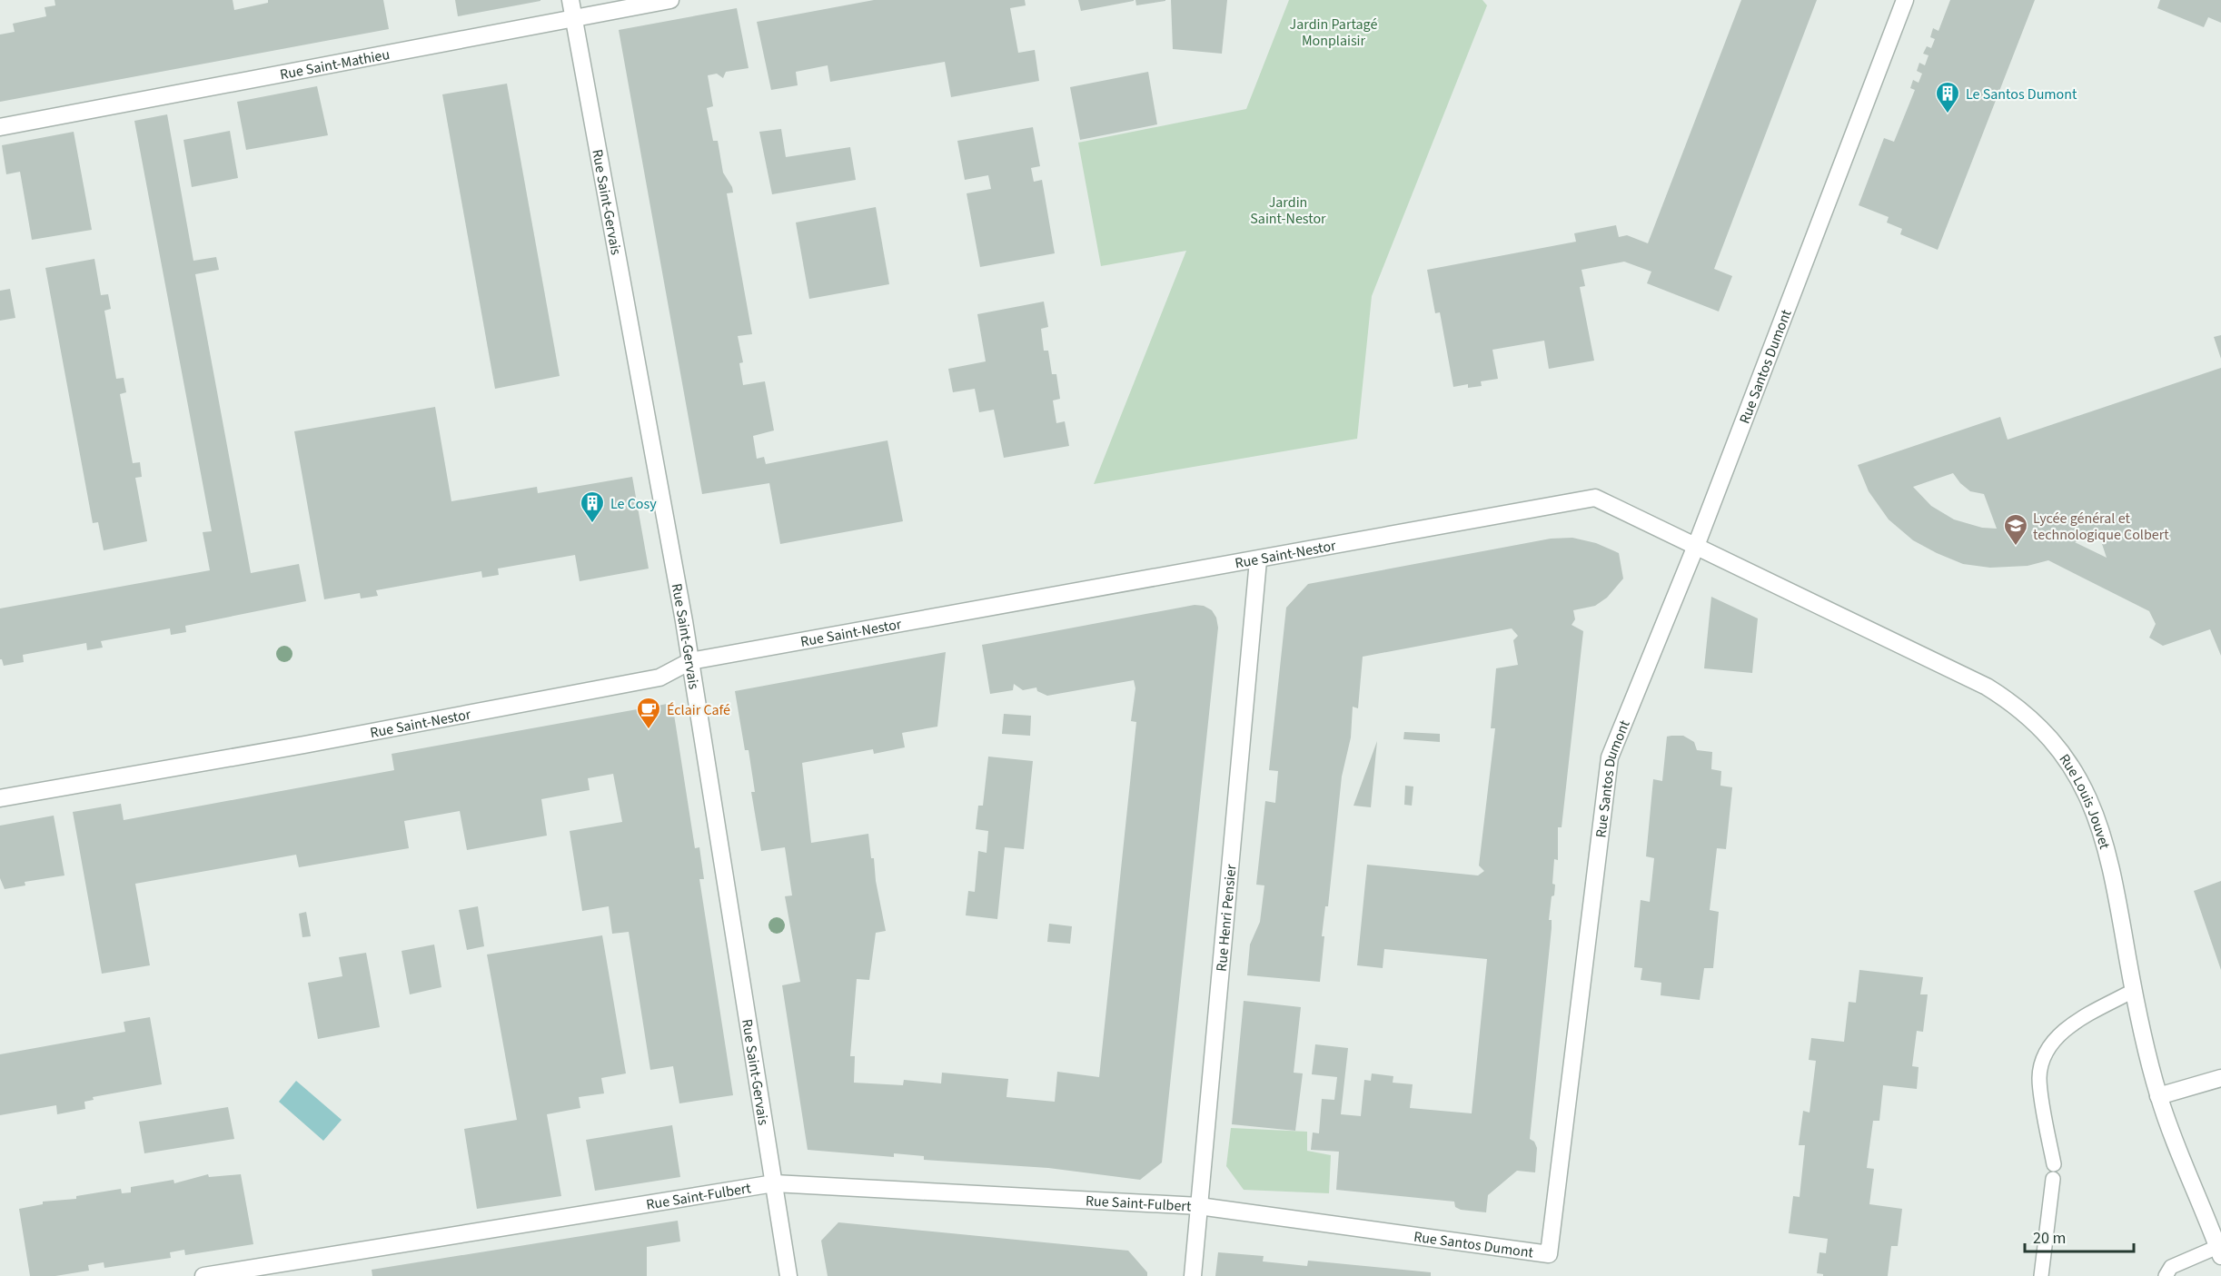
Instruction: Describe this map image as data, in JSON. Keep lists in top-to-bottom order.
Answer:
{
  "streets": {
    "street": [
      "Rue Saint-Mathieu",
      "Rue Saint-Gervais",
      "Rue Santos Dumont",
      "Rue Saint-Nestor",
      "Rue Louis Jouvet",
      "Rue Henri Pensier",
      "Rue Saint-Fulbert"
    ]
  },
  "crossings": [
    ["Rue Saint-Mathieu", "Rue Saint-Gervais"],
    ["Rue Saint-Gervais", "Rue Saint-Nestor"],
    ["Rue Saint-Gervais", "Rue Saint-Fulbert"],
    ["Rue Santos Dumont", "Rue Saint-Nestor"],
    ["Rue Santos Dumont", "Rue Louis Jouvet"],
    ["Rue Santos Dumont", "Rue Henri Pensier"],
    ["Rue Santos Dumont", "Rue Saint-Fulbert"],
    ["Rue Saint-Nestor", "Rue Louis Jouvet"],
    ["Rue Saint-Nestor", "Rue Henri Pensier"],
    ["Rue Henri Pensier", "Rue Saint-Fulbert"]
  ],
  "parks": ["Jardin Partagé Monplaisir", "Jardin Saint-Nestor"],
  "places": {
    "building": ["Le Santos Dumont", "Le Cosy"],
    "school or university": ["Lycée général et technologique Colbert"],
    "cafe": ["Éclair Café"]
  },
  "scale_bar": "20 m"
}
